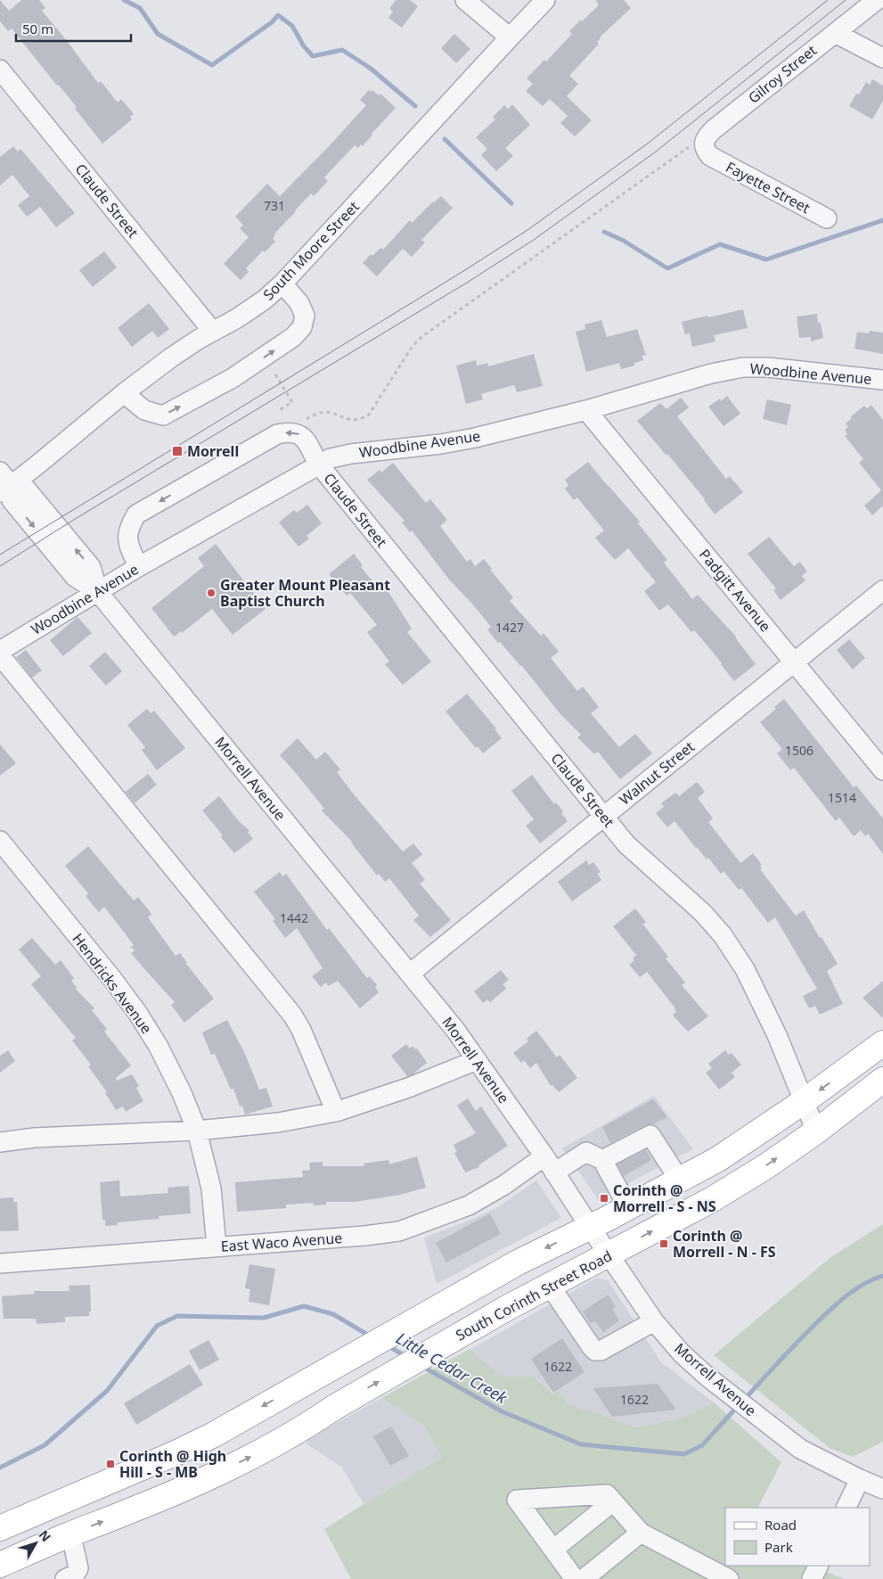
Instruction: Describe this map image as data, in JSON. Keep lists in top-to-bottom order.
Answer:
{
  "streets": {
    "main road": ["South Corinth Street Road"],
    "street": [
      "Gilroy Street",
      "Fayette Street",
      "Claude Street",
      "South Moore Street",
      "Woodbine Avenue",
      "Padgitt Avenue",
      "Walnut Street",
      "Morrell Avenue",
      "Hendricks Avenue",
      "East Waco Avenue"
    ]
  },
  "crossings": [
    ["Gilroy Street", "Fayette Street"],
    ["Claude Street", "South Moore Street"],
    ["Claude Street", "Woodbine Avenue"],
    ["Claude Street", "Walnut Street"],
    ["Claude Street", "South Corinth Street Road"],
    ["South Moore Street", "Morrell Avenue"],
    ["Woodbine Avenue", "Padgitt Avenue"],
    ["Woodbine Avenue", "Morrell Avenue"],
    ["Padgitt Avenue", "Walnut Street"],
    ["Walnut Street", "Morrell Avenue"],
    ["Morrell Avenue", "East Waco Avenue"],
    ["Morrell Avenue", "South Corinth Street Road"],
    ["Hendricks Avenue", "East Waco Avenue"]
  ],
  "water": ["Little Cedar Creek"],
  "places": {
    "transit": [
      "Morrell",
      "Corinth @ Morrell - S - NS",
      "Corinth @ Morrell - N - FS",
      "Corinth @ High Hill - S - MB"
    ],
    "other": ["Greater Mount Pleasant Baptist Church"]
  },
  "house_numbers": [
    "731",
    "1427",
    "1506",
    "1514",
    "1442",
    "1622",
    "1622"
  ],
  "legend": ["Road", "Park"],
  "scale_bar": "50 m",
  "north": "top right"
}
